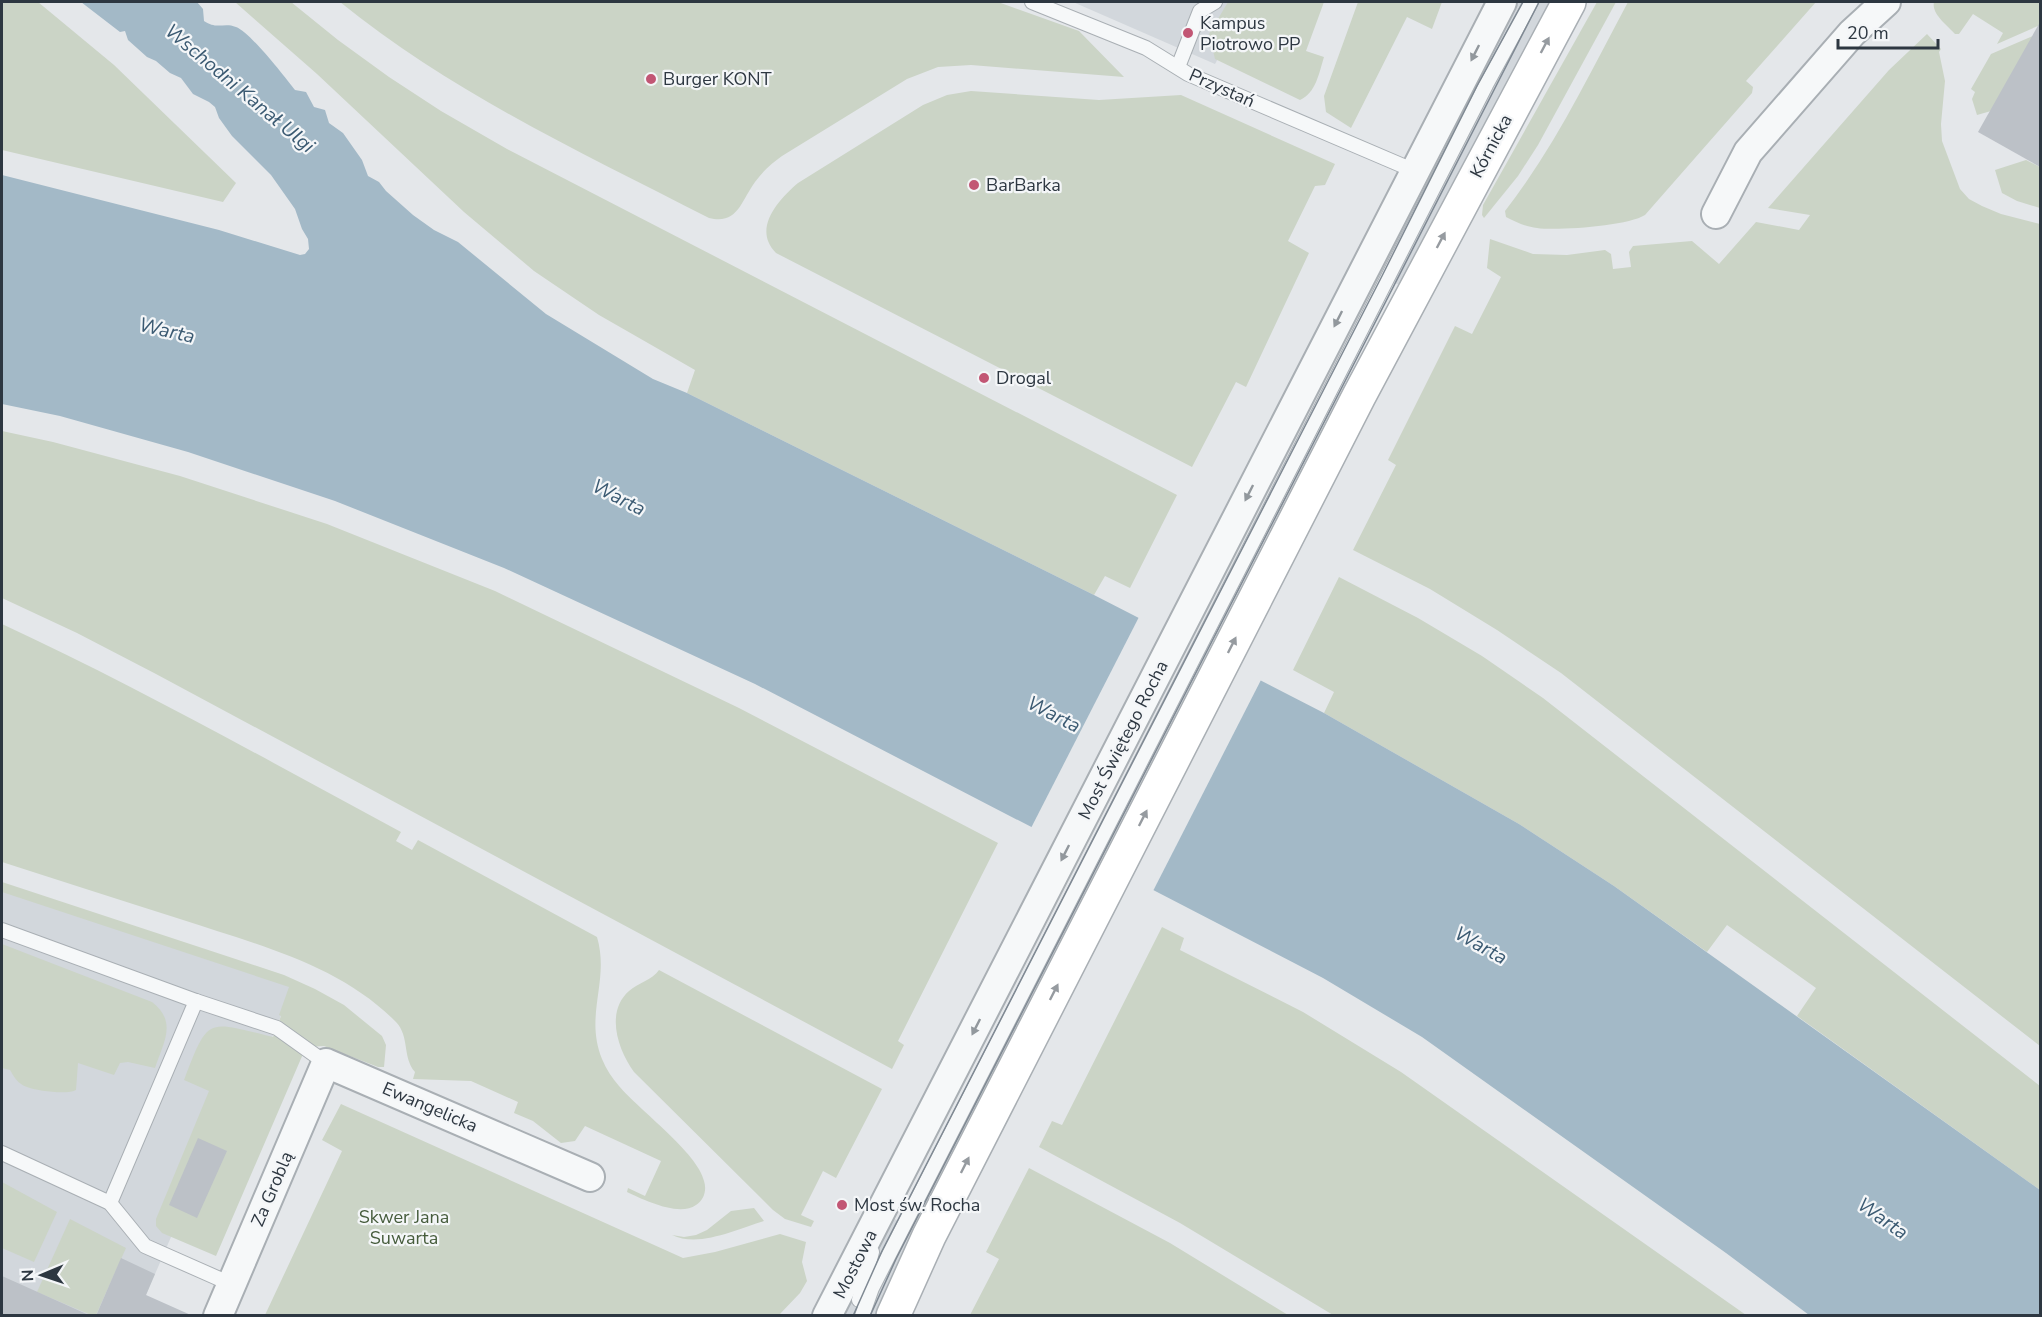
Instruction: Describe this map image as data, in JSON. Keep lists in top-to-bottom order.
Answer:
{
  "streets": {
    "street": [
      "Kórnicka",
      "Most Świętego Rocha",
      "Ewangelicka",
      "Za Groblą",
      "Mostowa"
    ],
    "lane": ["Przystań"]
  },
  "crossings": [
    ["Kórnicka", "Most Świętego Rocha"],
    ["Most Świętego Rocha", "Mostowa"],
    ["Ewangelicka", "Za Groblą"]
  ],
  "water": ["Wschodni Kanał Ulgi", "Warta"],
  "parks": ["Skwer Jana Suwarta"],
  "places": [
    "Kampus Piotrowo PP",
    "Burger KONT",
    "BarBarka",
    "Drogal",
    "Most św. Rocha"
  ],
  "scale_bar": "20 m",
  "north": "left"
}
